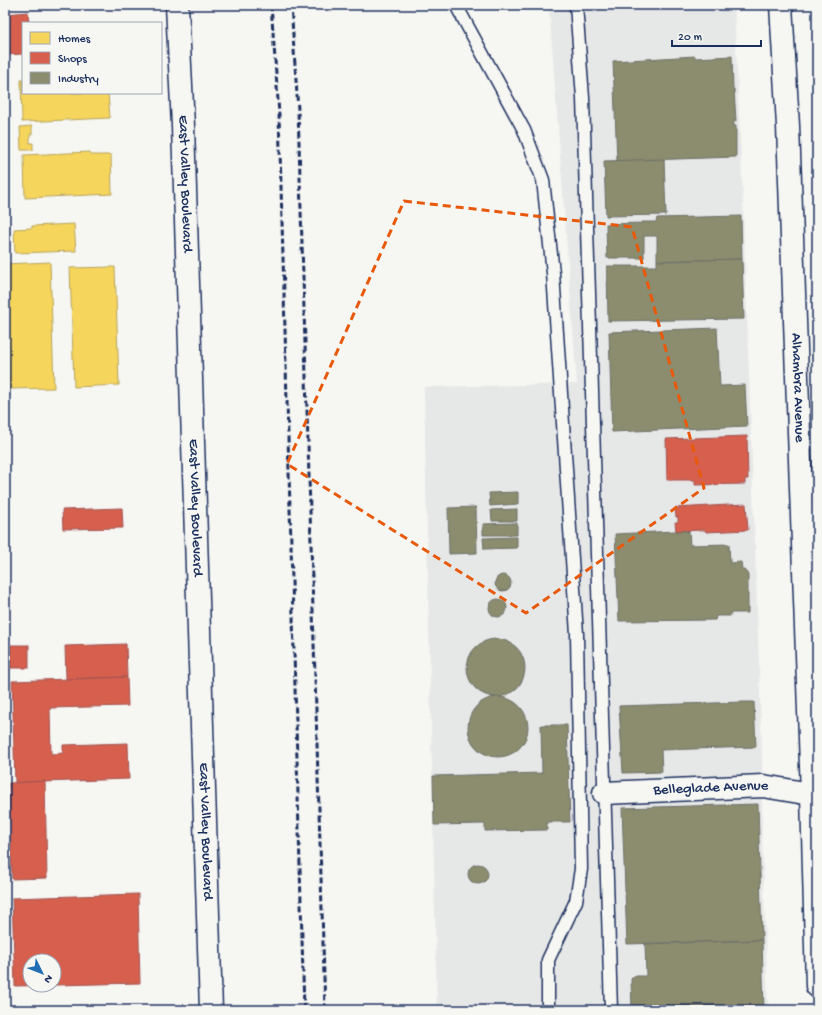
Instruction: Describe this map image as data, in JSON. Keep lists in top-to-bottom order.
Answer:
{
  "streets": {
    "main road": ["East Valley Boulevard", "Alhambra Avenue", "Belleglade Avenue"]
  },
  "crossings": [
    ["Alhambra Avenue", "Belleglade Avenue"]
  ],
  "legend": ["Homes", "Shops", "Industry"],
  "scale_bar": "20 m",
  "north": "bottom right"
}
